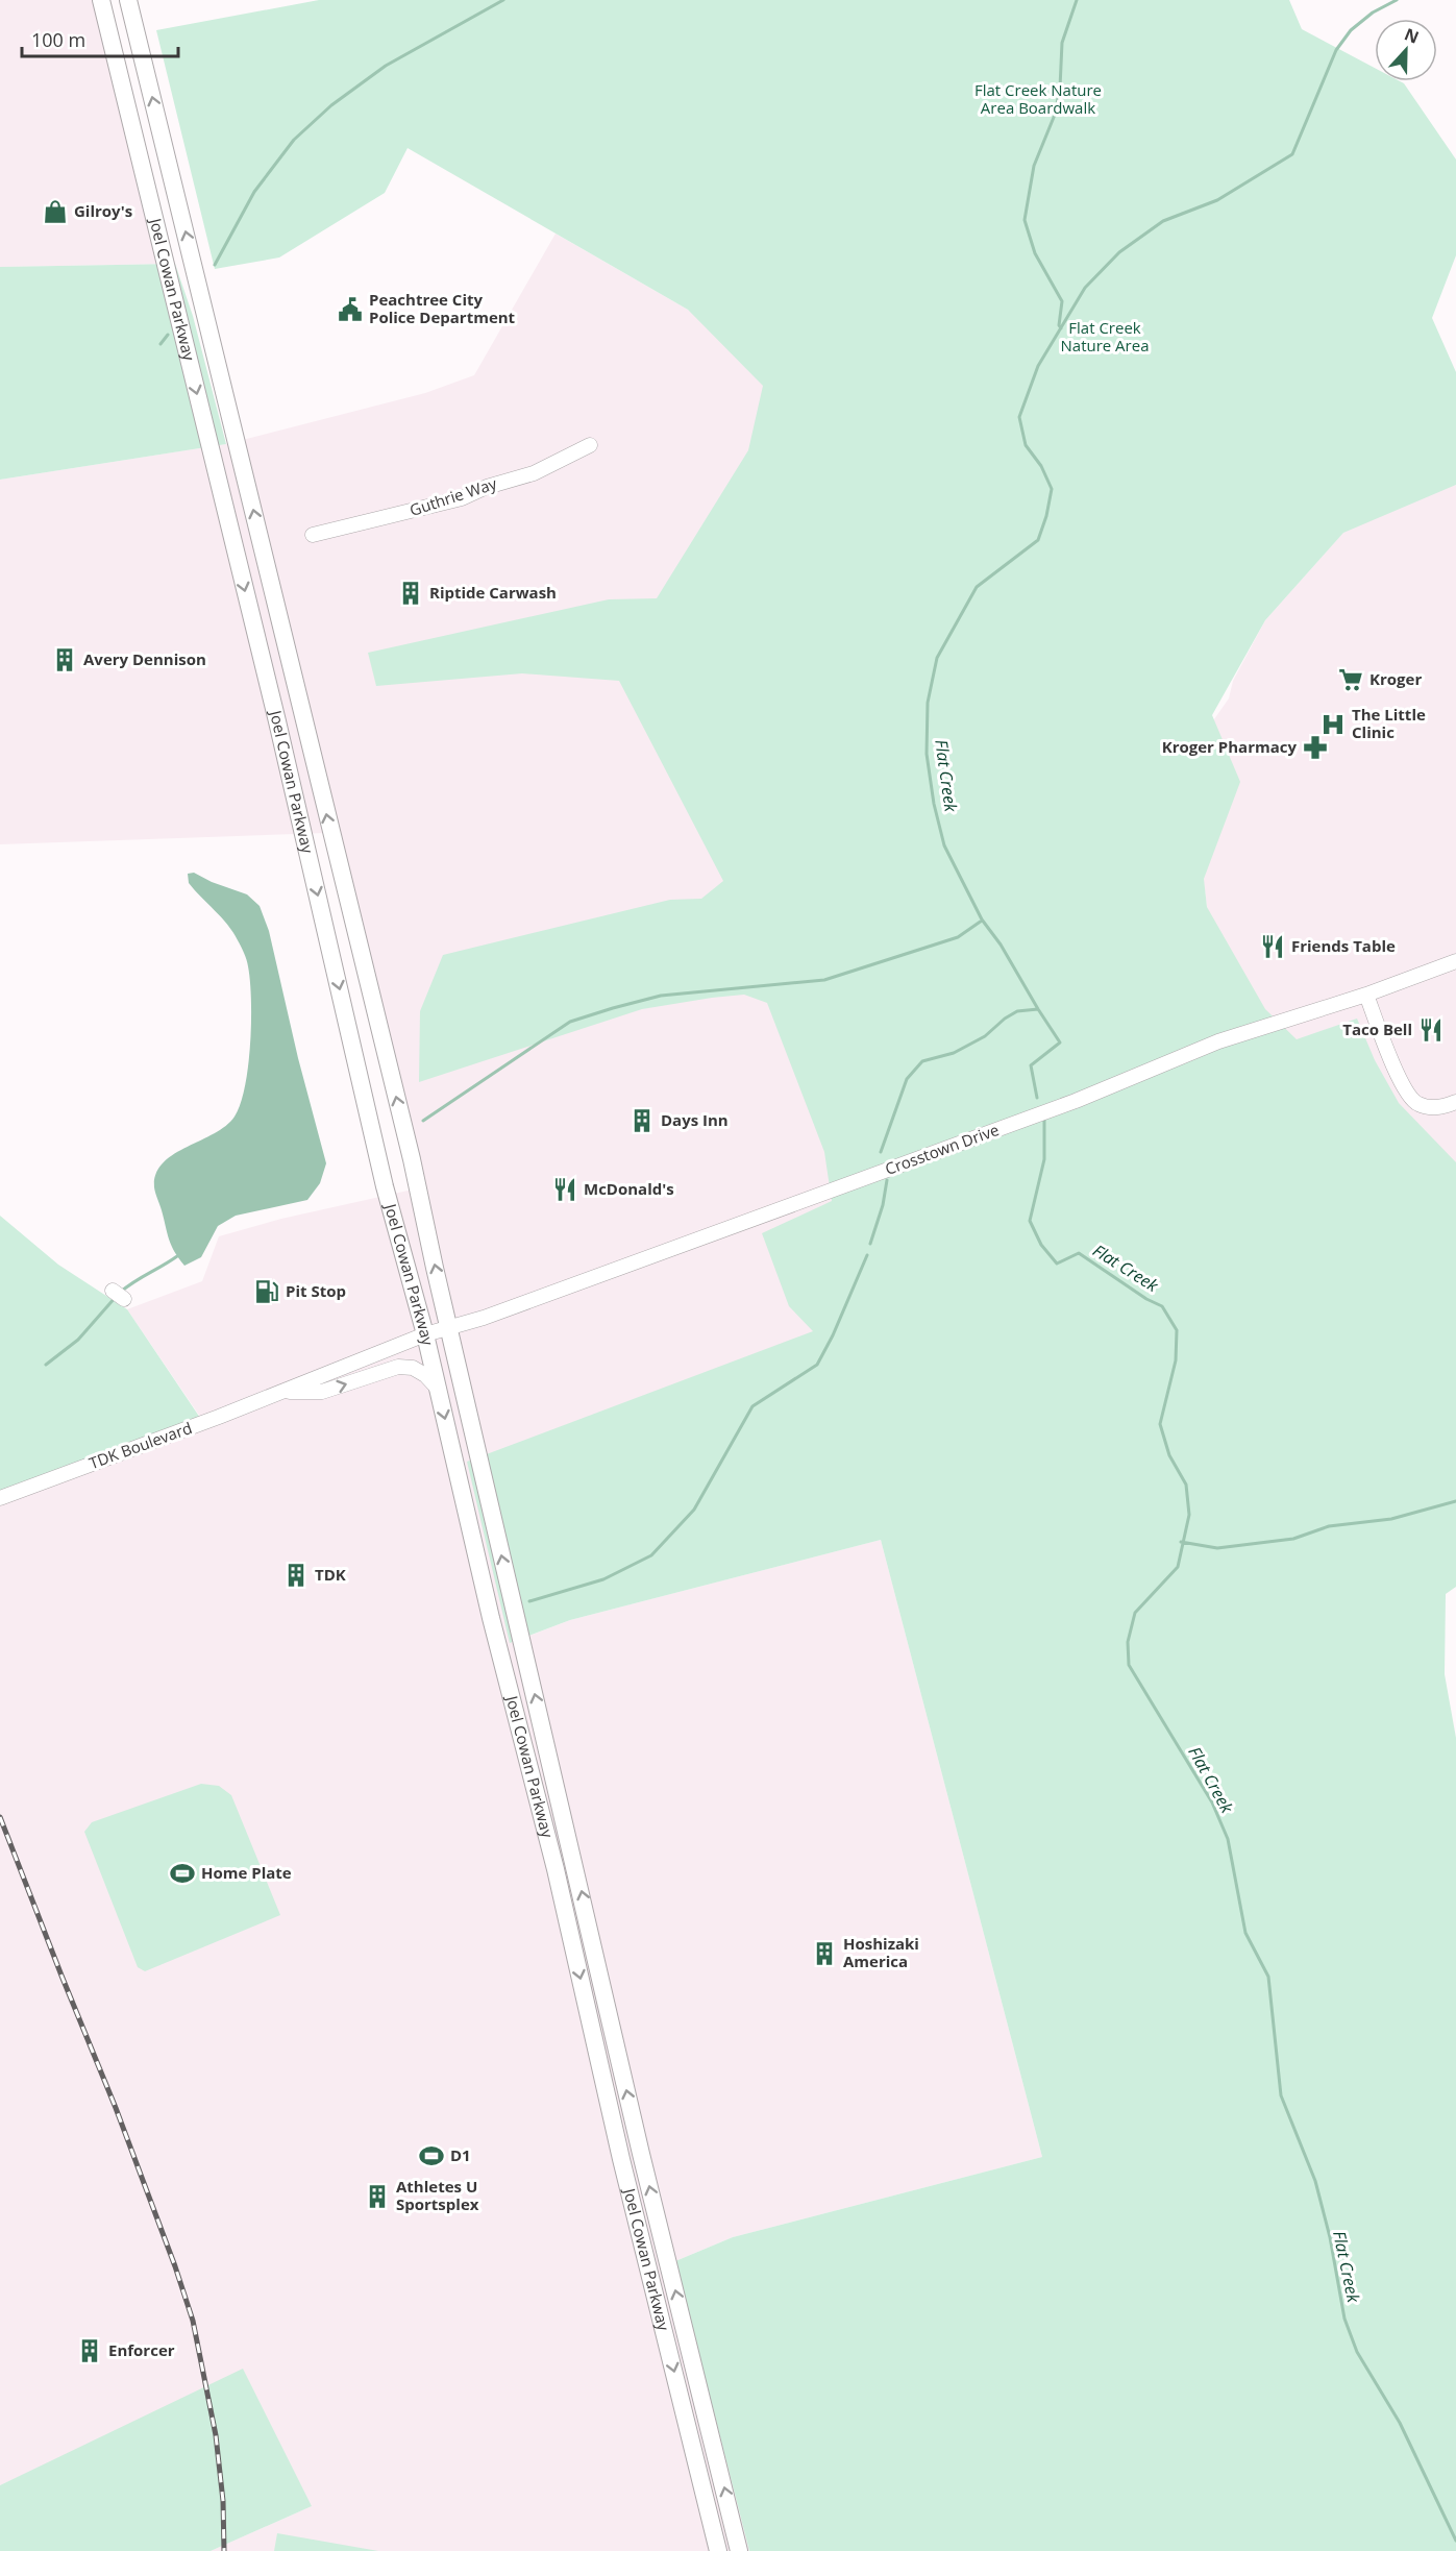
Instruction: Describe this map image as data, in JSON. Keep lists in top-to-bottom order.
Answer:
{
  "streets": {
    "main road": ["Joel Cowan Parkway"],
    "street": ["Guthrie Way", "Crosstown Drive", "TDK Boulevard"]
  },
  "crossings": [
    ["Joel Cowan Parkway", "Crosstown Drive"],
    ["Joel Cowan Parkway", "TDK Boulevard"],
    ["Crosstown Drive", "TDK Boulevard"]
  ],
  "water": ["Flat Creek"],
  "parks": ["Flat Creek Nature Area Boardwalk", "Flat Creek Nature Area"],
  "places": {
    "shop": ["Gilroy's"],
    "public building": ["Peachtree City Police Department"],
    "building": [
      "Riptide Carwash",
      "Avery Dennison",
      "Days Inn",
      "TDK",
      "Hoshizaki America",
      "Athletes U Sportsplex",
      "Enforcer"
    ],
    "supermarket": ["Kroger"],
    "hospital": ["The Little Clinic"],
    "pharmacy": ["Kroger Pharmacy"],
    "restaurant": ["Friends Table", "Taco Bell", "McDonald's"],
    "fuel station": ["Pit Stop"],
    "sports": ["Home Plate", "D1"]
  },
  "scale_bar": "100 m",
  "north": "top"
}
